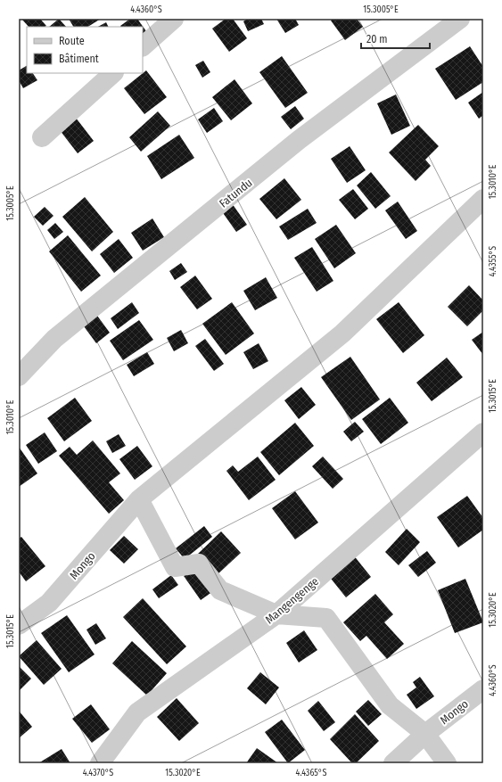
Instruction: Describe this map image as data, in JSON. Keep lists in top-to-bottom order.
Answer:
{
  "streets": {
    "street": ["Fatundu", "Mongo", "Mangengenge"]
  },
  "legend": ["Route", "Bâtiment"],
  "scale_bar": "20 m",
  "coordinates": [
    "4.4360°S",
    "15.3005°E",
    "15.3010°E",
    "4.4355°S",
    "15.3015°E",
    "15.3020°E",
    "4.4370°S",
    "4.4365°S"
  ]
}
